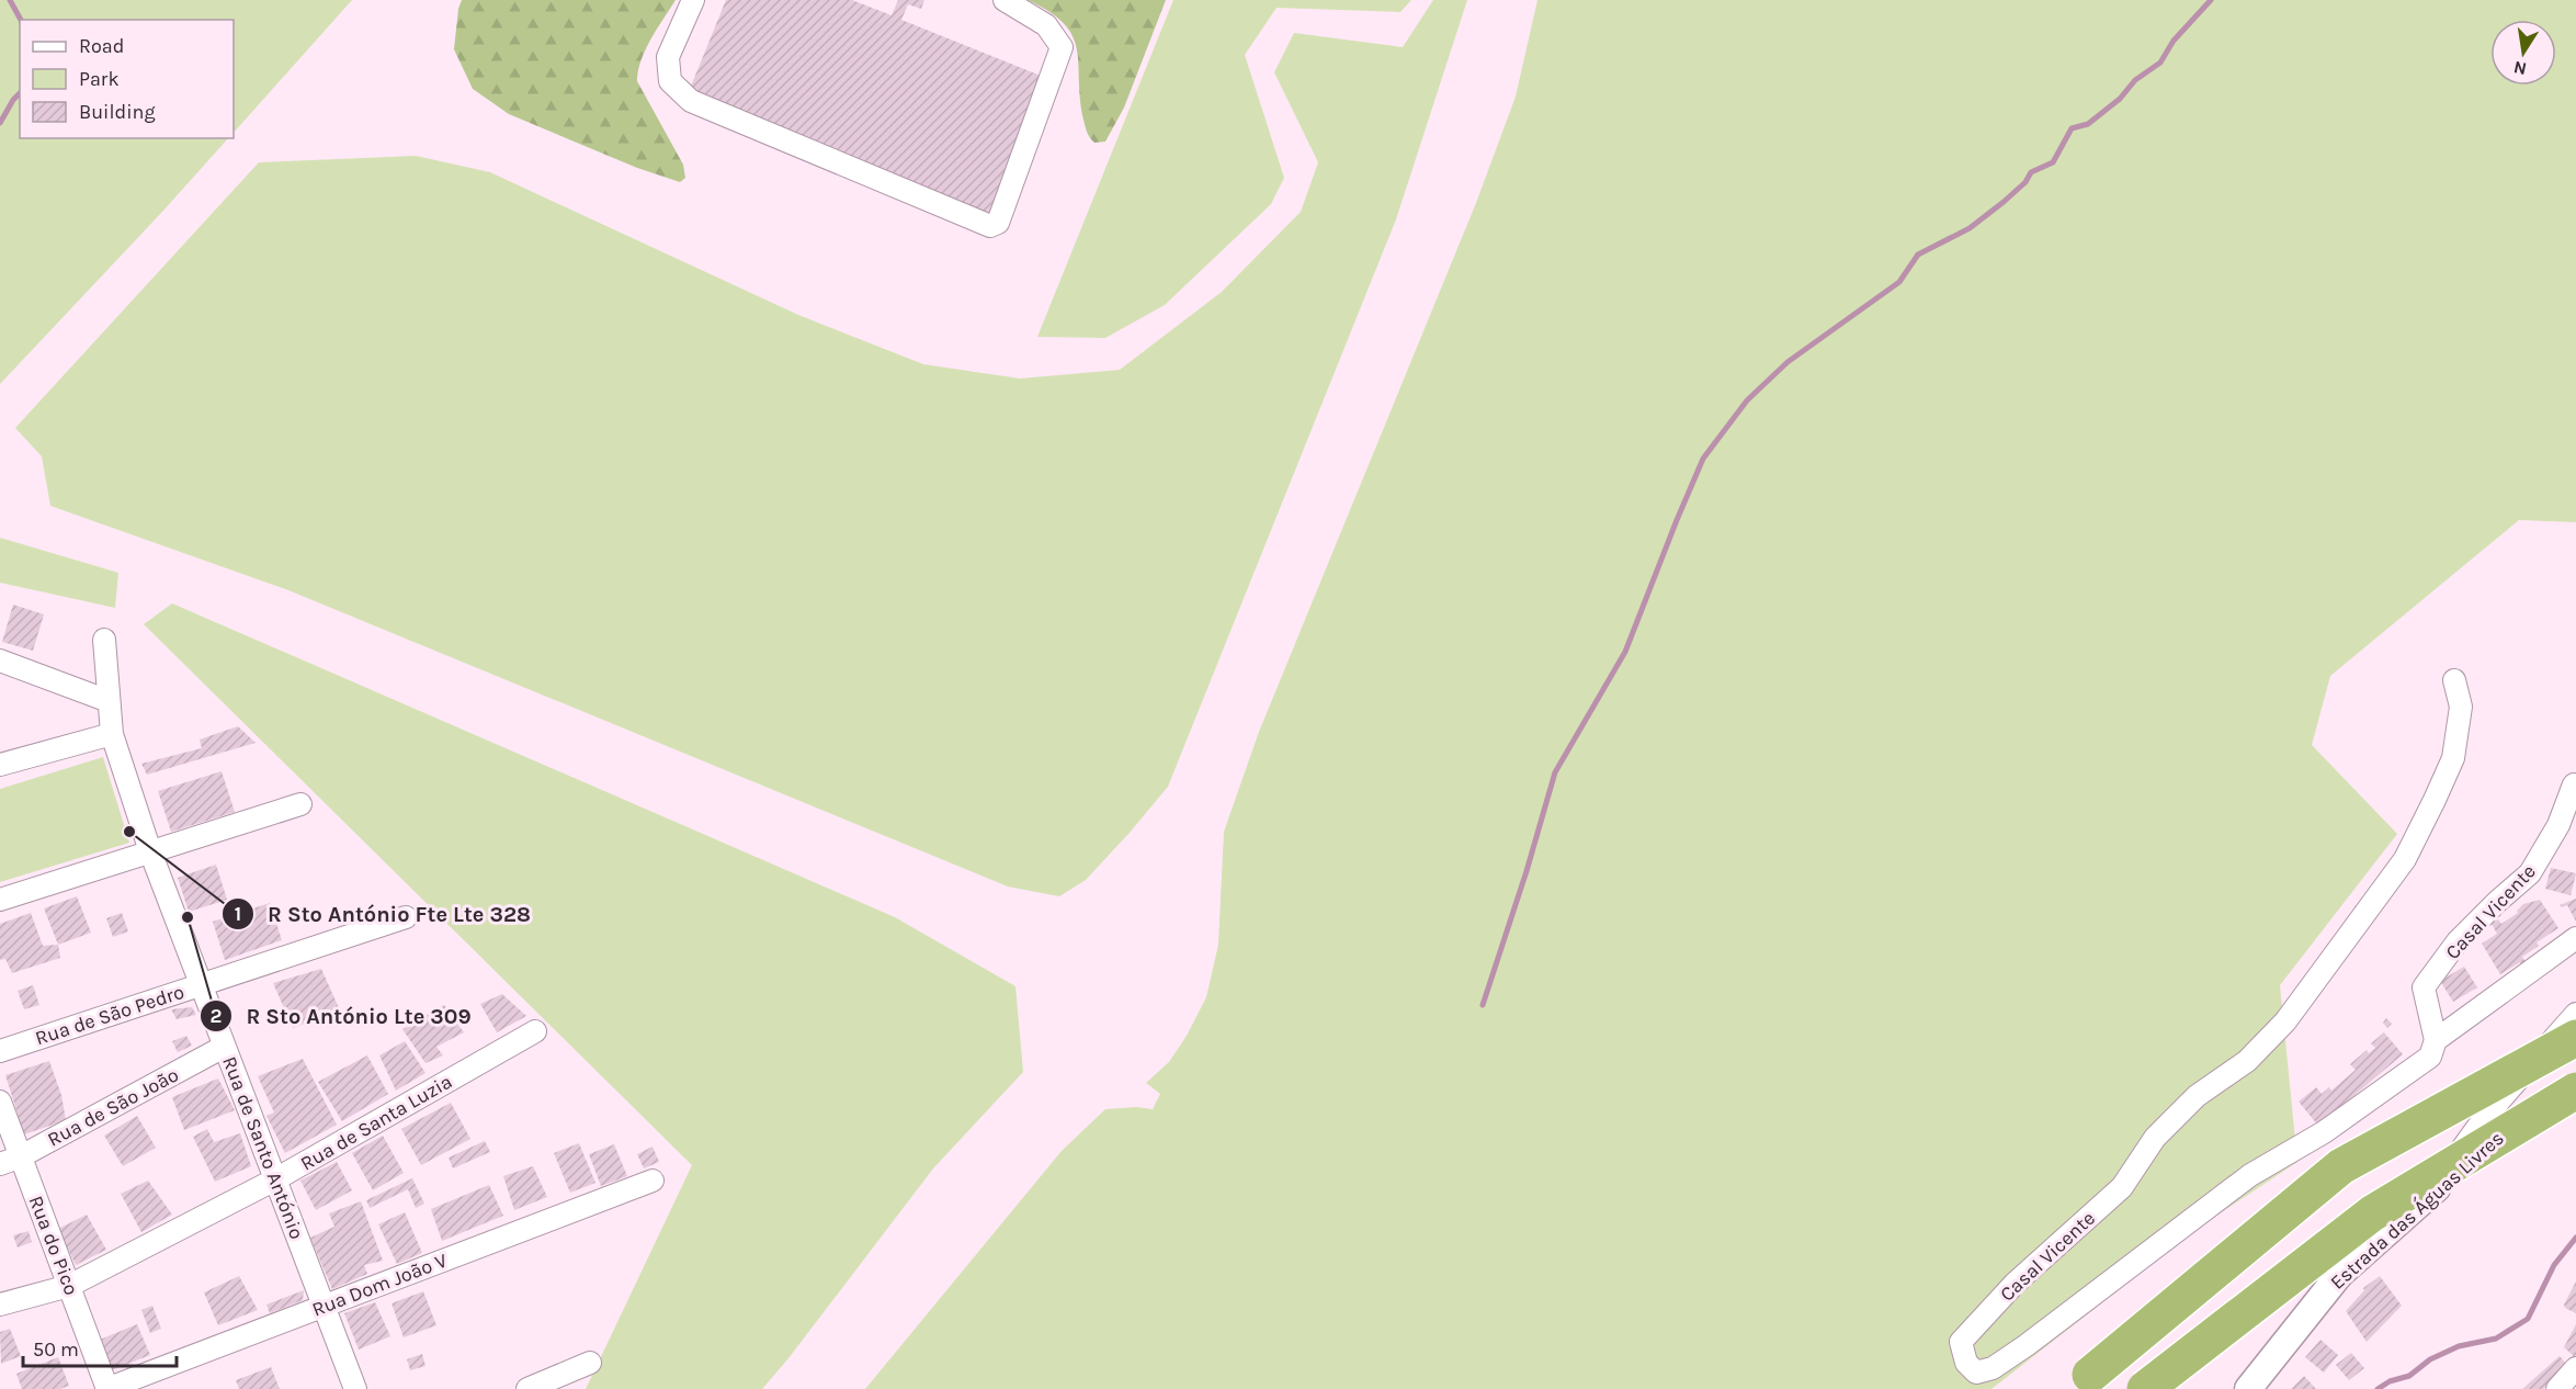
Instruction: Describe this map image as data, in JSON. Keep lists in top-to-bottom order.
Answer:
{
  "streets": {
    "street": [
      "Casal Vicente",
      "Rua de São Pedro",
      "Rua de São João",
      "Rua de Santa Luzia",
      "Rua de Santo António",
      "Estrada das Águas Livres",
      "Rua do Pico",
      "Rua Dom João V"
    ]
  },
  "crossings": [
    ["Rua de São Pedro", "Rua de Santo António"],
    ["Rua de São João", "Rua de Santo António"],
    ["Rua de São João", "Rua do Pico"],
    ["Rua de Santa Luzia", "Rua de Santo António"],
    ["Rua de Santa Luzia", "Rua do Pico"],
    ["Rua de Santo António", "Rua Dom João V"],
    ["Rua do Pico", "Rua Dom João V"]
  ],
  "places": ["R Sto António Fte Lte 328", "R Sto António Lte 309"],
  "legend": ["Road", "Park", "Building"],
  "scale_bar": "50 m",
  "north": "bottom"
}
